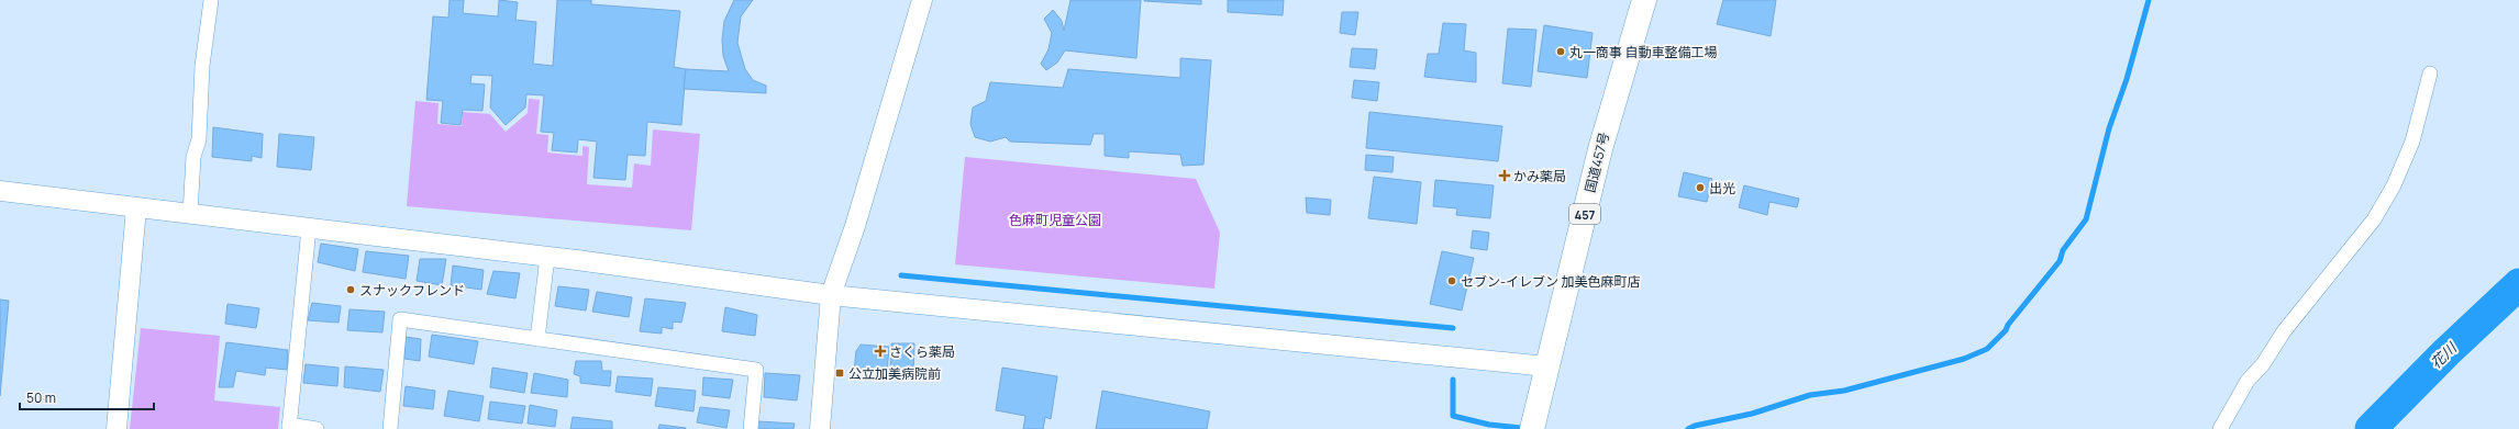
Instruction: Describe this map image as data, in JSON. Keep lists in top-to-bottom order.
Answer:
{
  "streets": {
    "highway": ["国道457号", "457"]
  },
  "water": ["花川"],
  "parks": ["色麻町児童公園"],
  "places": {
    "other": [
      "丸一商事 自動車整備工場",
      "出光",
      "セブン-イレブン 加美色麻町店",
      "スナックフレンド"
    ],
    "health": ["かみ薬局", "さくら薬局"],
    "transit": ["公立加美病院前"]
  },
  "scale_bar": "50 m"
}
